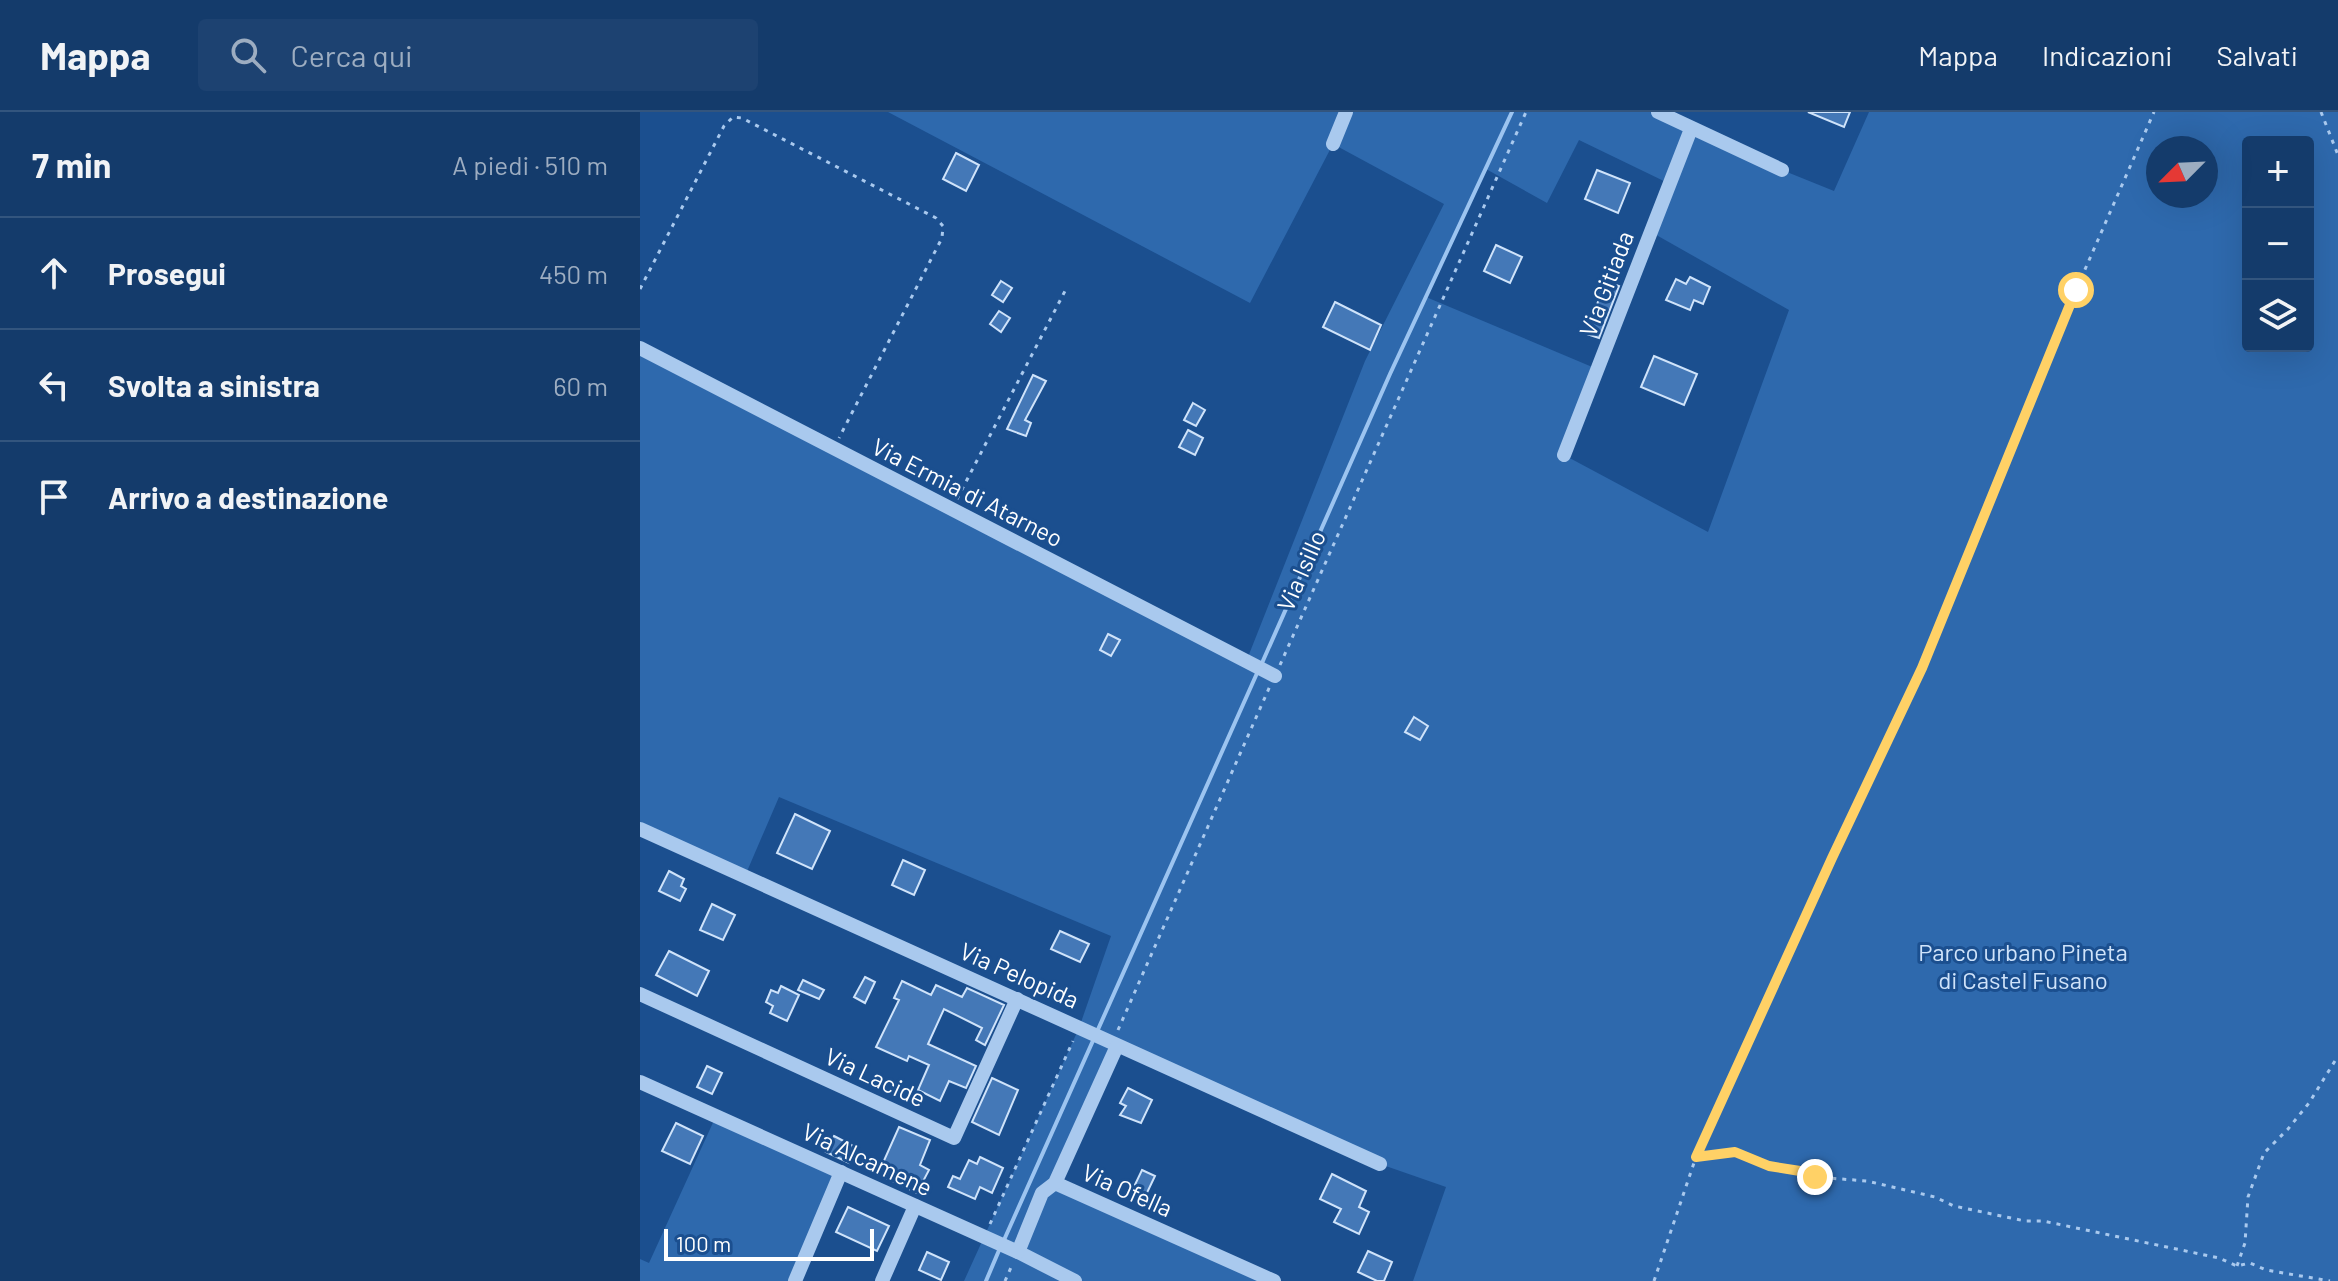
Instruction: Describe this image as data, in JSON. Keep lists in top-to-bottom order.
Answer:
{
  "streets": {
    "street": [
      "Via Gitiada",
      "Via Ermia di Atarneo",
      "Via Pelopida",
      "Via Lacide",
      "Via Alcamene",
      "Via Ofella"
    ],
    "path": ["Via Isillo"]
  },
  "crossings": [
    ["Via Ermia di Atarneo", "Via Isillo"],
    ["Via Isillo", "Via Pelopida"],
    ["Via Isillo", "Via Ofella"],
    ["Via Pelopida", "Via Lacide"],
    ["Via Pelopida", "Via Ofella"]
  ],
  "parks": ["Parco urbano Pineta di Castel Fusano"],
  "scale_bar": "100 m",
  "north": "bottom left",
  "page": {
    "header": "Mappa",
    "search": "Cerca qui",
    "nav": ["Mappa", "Indicazioni", "Salvati"],
    "heading": ["7 min", "A piedi · 510 m"],
    "map_buttons": ["+", "−"],
    "list": [
      ["Prosegui", "450 m"],
      ["Svolta a sinistra", "60 m"],
      "Arrivo a destinazione"
    ],
    "scale": "100 m"
  }
}
